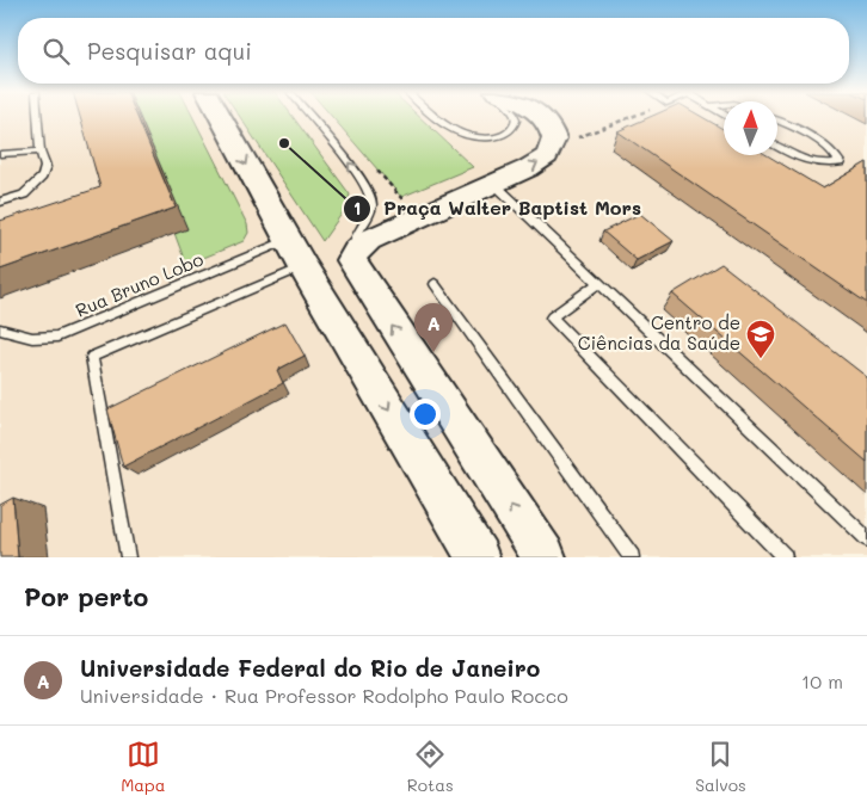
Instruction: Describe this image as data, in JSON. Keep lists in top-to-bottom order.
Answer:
{
  "streets": {
    "lane": ["Rua Bruno Lobo"]
  },
  "places": {
    "other": ["Praça Walter Baptist Mors"],
    "school or university": ["Centro de Ciências da Saúde"]
  },
  "north": "top",
  "page": {
    "search": "Pesquisar aqui",
    "pins": "A",
    "heading": "Por perto",
    "list": [
      {
        "mark": "A",
        "name": "Universidade Federal do Rio de Janeiro",
        "note": "Universidade · Rua Professor Rodolpho Paulo Rocco",
        "value": "10 m"
      }
    ],
    "nav": ["Mapa", "Rotas", "Salvos"]
  }
}
